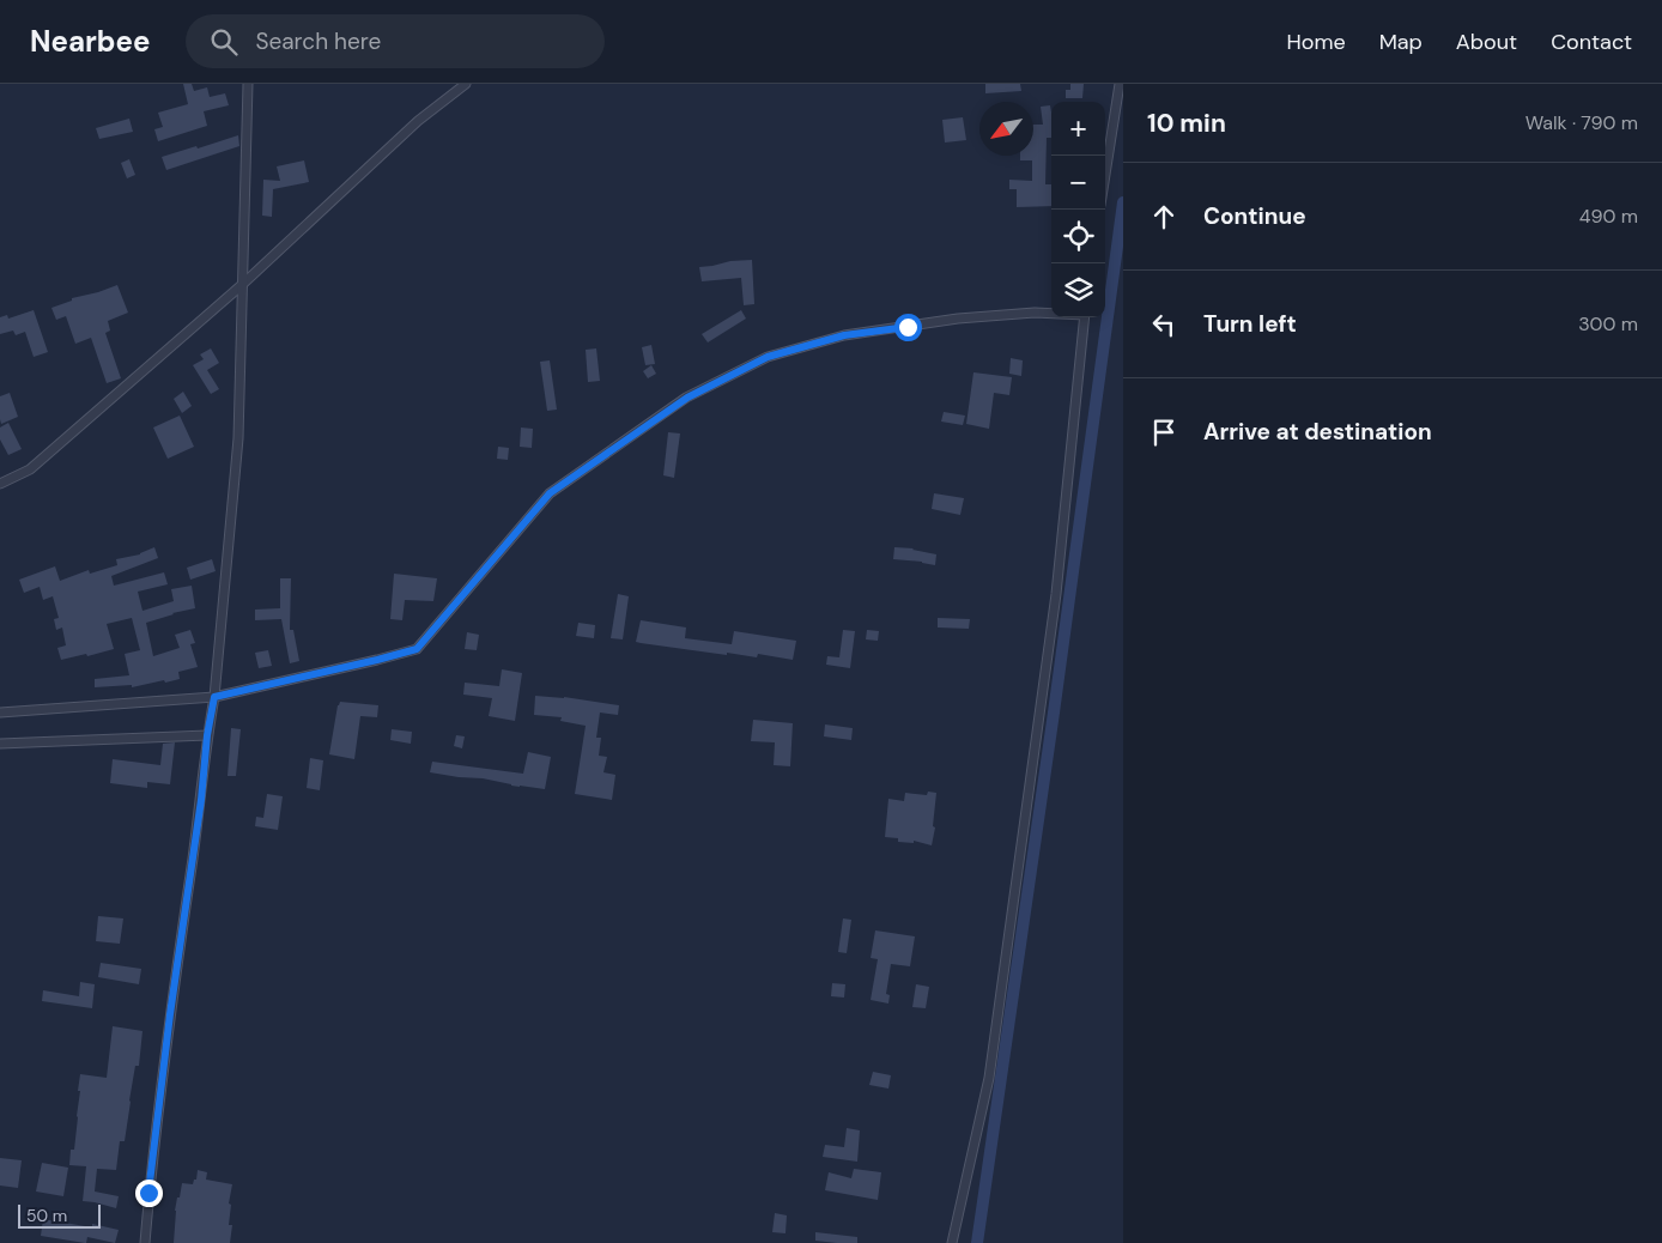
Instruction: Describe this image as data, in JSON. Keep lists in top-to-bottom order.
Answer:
{
  "scale_bar": "50 m",
  "north": "bottom left",
  "page": {
    "header": "Nearbee",
    "search": "Search here",
    "nav": [
      "Home",
      "Map",
      "About",
      "Contact"
    ],
    "heading": ["10 min", "Walk · 790 m"],
    "map_buttons": ["+", "−"],
    "list": [
      ["Continue", "490 m"],
      ["Turn left", "300 m"],
      "Arrive at destination"
    ],
    "scale": "50 m"
  }
}
